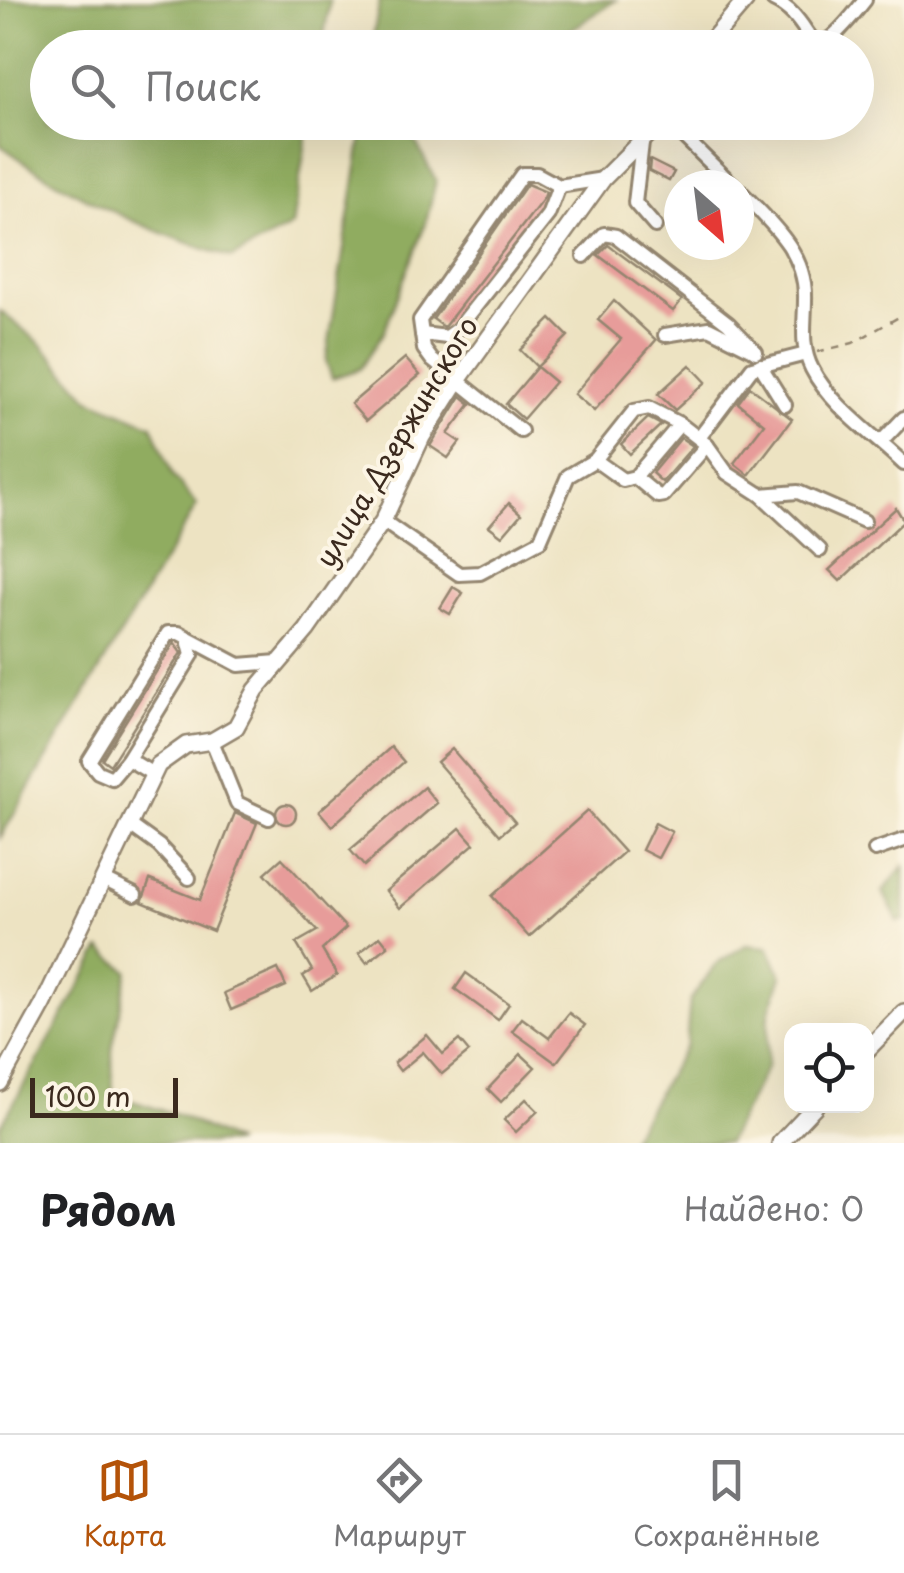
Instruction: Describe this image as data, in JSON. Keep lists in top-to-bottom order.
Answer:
{
  "streets": {
    "main road": ["улица Дзержинского"]
  },
  "scale_bar": "100 m",
  "north": "bottom right",
  "page": {
    "search": "Поиск",
    "scale": "100 m",
    "heading": ["Рядом", "Найдено: 0"],
    "nav": ["Карта", "Маршрут", "Сохранённые"]
  }
}
